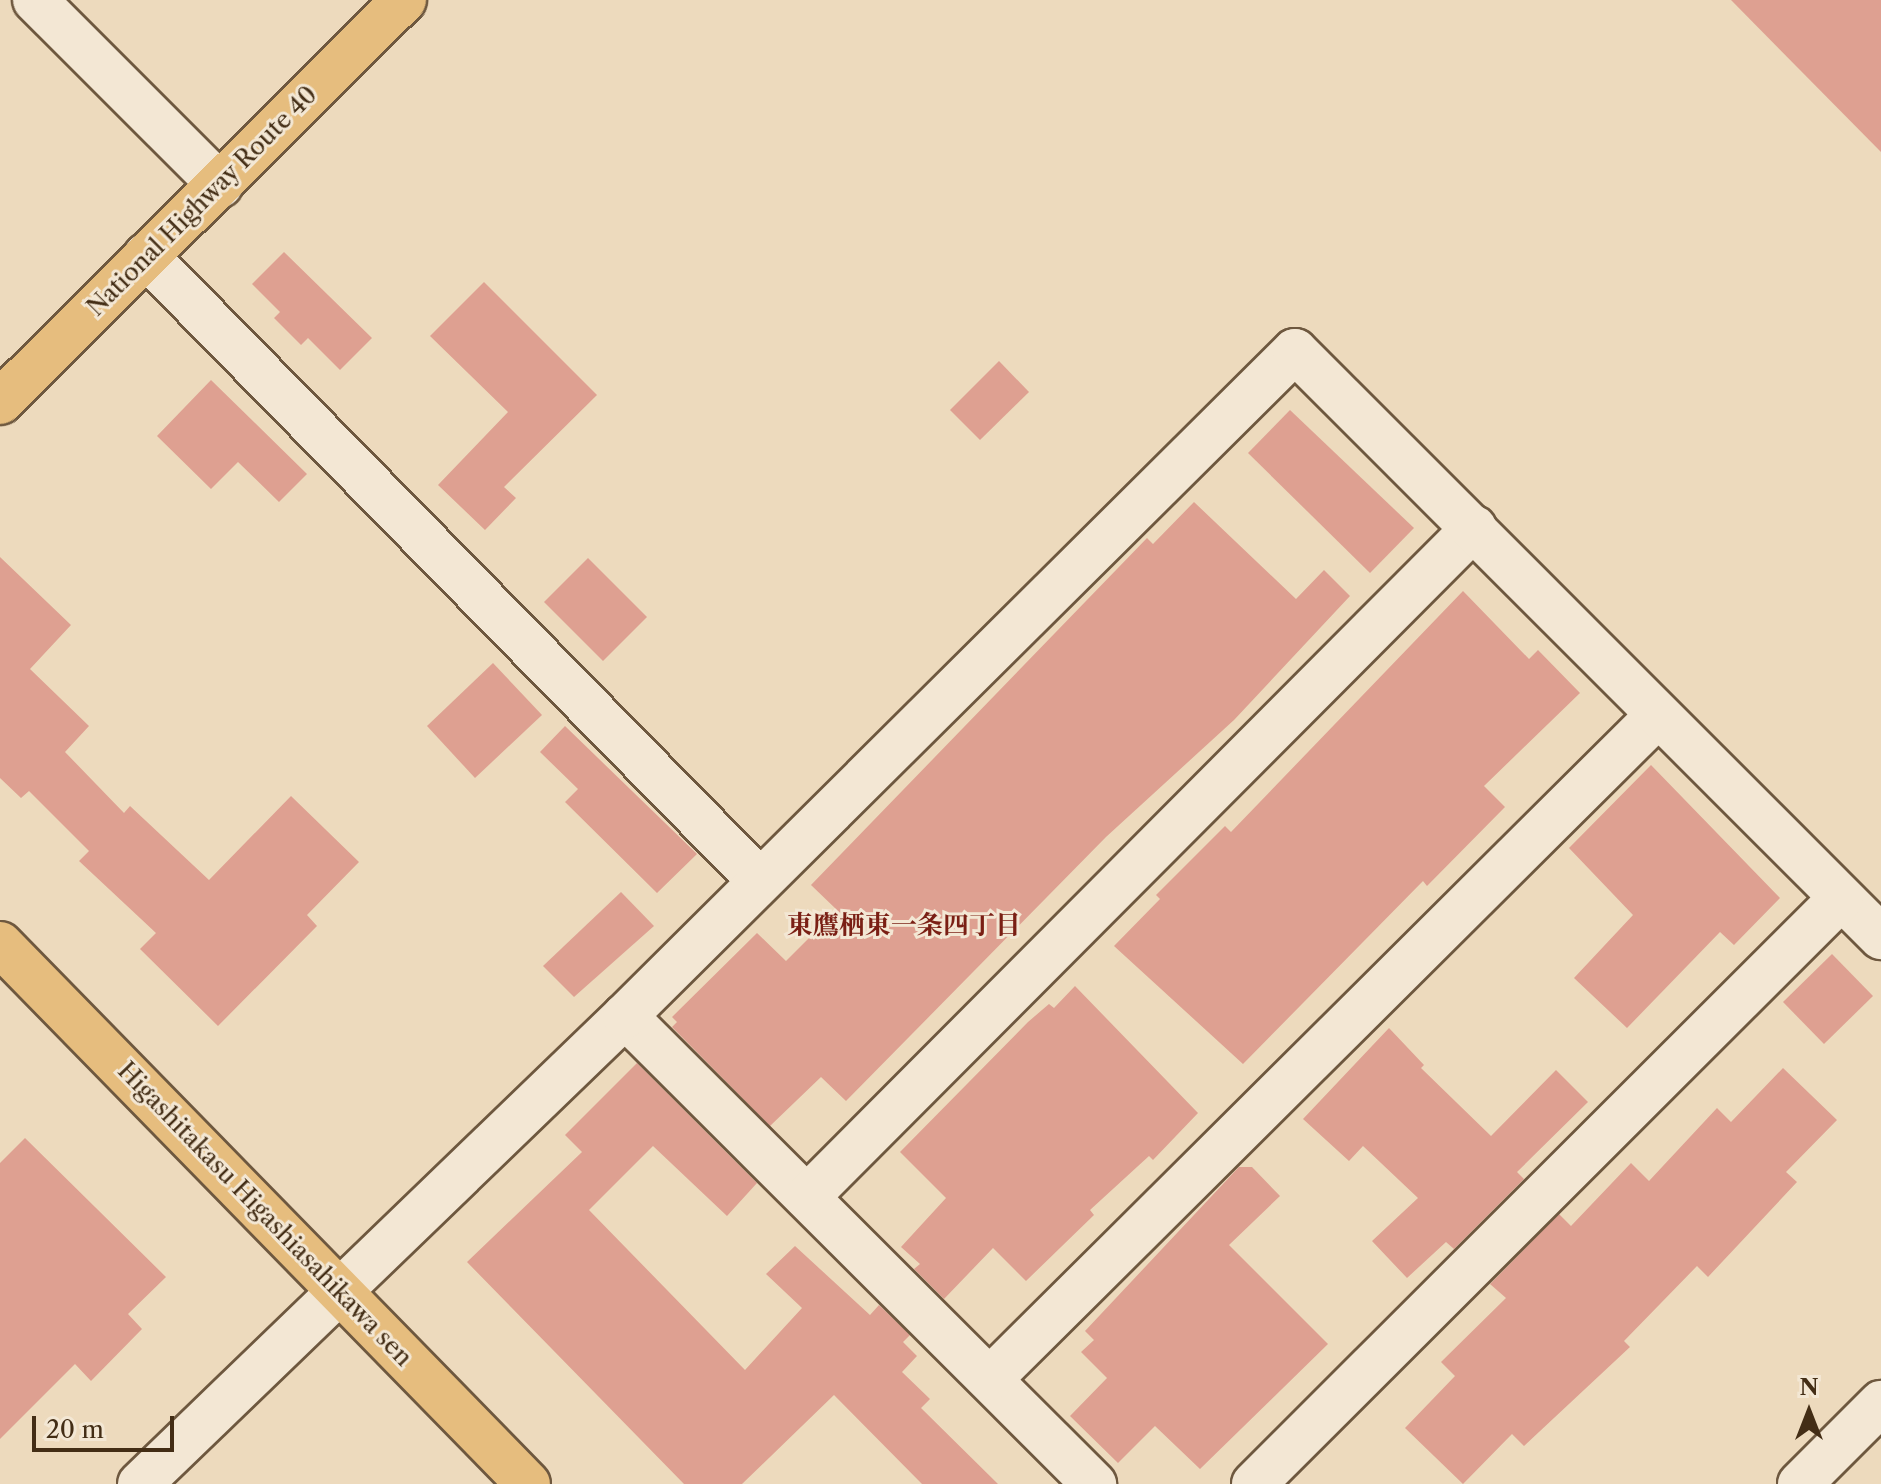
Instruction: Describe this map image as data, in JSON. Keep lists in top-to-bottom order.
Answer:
{
  "streets": {
    "main road": ["National Highway Route 40", "Higashitakasu Higashiasahikawa sen"]
  },
  "districts": ["東鷹栖東一条四丁目"],
  "scale_bar": "20 m",
  "north": "top"
}
